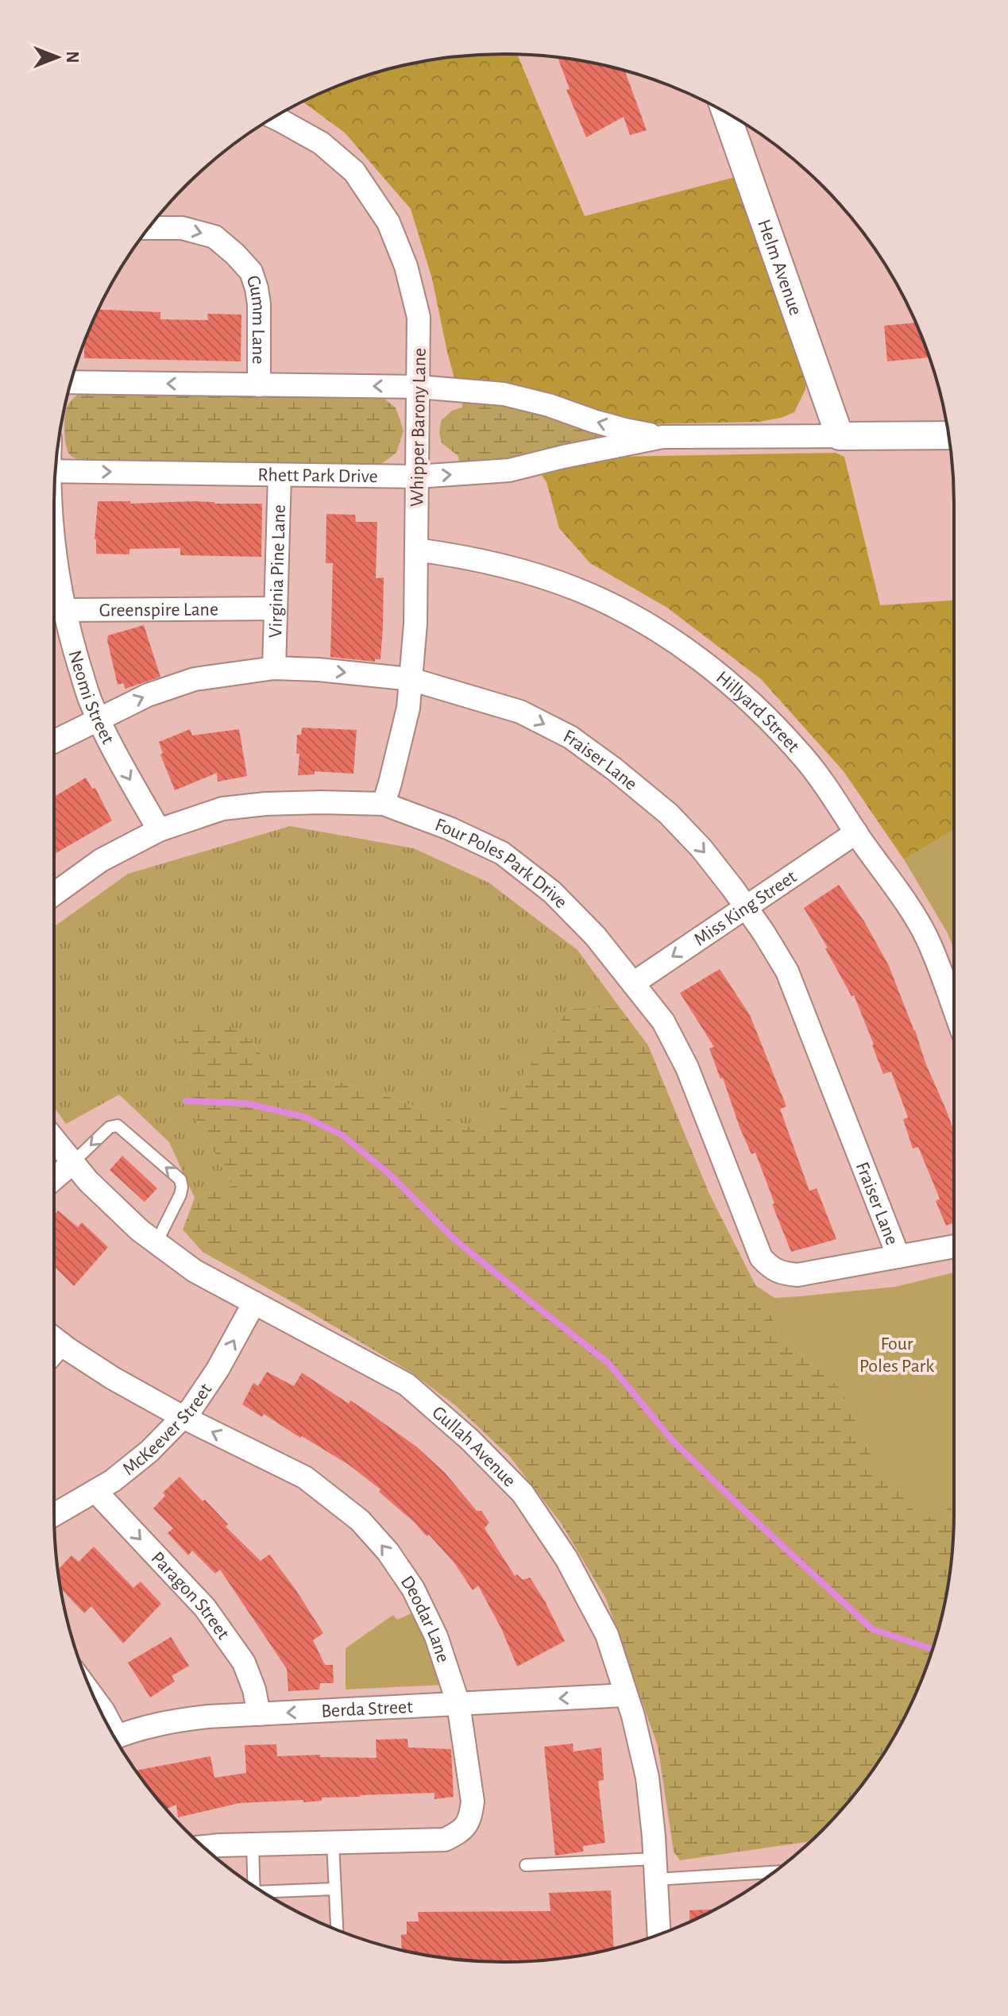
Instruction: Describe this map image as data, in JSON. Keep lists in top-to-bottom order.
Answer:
{
  "streets": {
    "street": [
      "Helm Avenue",
      "Gumm Lane",
      "Whipper Barony Lane",
      "Rhett Park Drive",
      "Virginia Pine Lane",
      "Greenspire Lane",
      "Neomi Street",
      "Hillyard Street",
      "Fraiser Lane",
      "Four Poles Park Drive",
      "Miss King Street",
      "McKeever Street",
      "Gullah Avenue",
      "Paragon Street",
      "Deodar Lane",
      "Berda Street"
    ]
  },
  "crossings": [
    ["Helm Avenue", "Rhett Park Drive"],
    ["Gumm Lane", "Rhett Park Drive"],
    ["Whipper Barony Lane", "Rhett Park Drive"],
    ["Whipper Barony Lane", "Hillyard Street"],
    ["Whipper Barony Lane", "Fraiser Lane"],
    ["Whipper Barony Lane", "Four Poles Park Drive"],
    ["Rhett Park Drive", "Virginia Pine Lane"],
    ["Virginia Pine Lane", "Greenspire Lane"],
    ["Virginia Pine Lane", "Fraiser Lane"],
    ["Greenspire Lane", "Neomi Street"],
    ["Neomi Street", "Fraiser Lane"],
    ["Neomi Street", "Four Poles Park Drive"],
    ["Hillyard Street", "Miss King Street"],
    ["Fraiser Lane", "Four Poles Park Drive"],
    ["Fraiser Lane", "Miss King Street"],
    ["Four Poles Park Drive", "Miss King Street"],
    ["McKeever Street", "Gullah Avenue"],
    ["McKeever Street", "Paragon Street"],
    ["McKeever Street", "Deodar Lane"],
    ["Gullah Avenue", "Berda Street"],
    ["Paragon Street", "Berda Street"],
    ["Deodar Lane", "Berda Street"]
  ],
  "one_way": [
    "Gumm Lane",
    "Neomi Street",
    "Fraiser Lane",
    "Miss King Street",
    "McKeever Street",
    "Paragon Street",
    "Deodar Lane",
    "Berda Street"
  ],
  "parks": ["Four Poles Park"],
  "north": "right"
}
